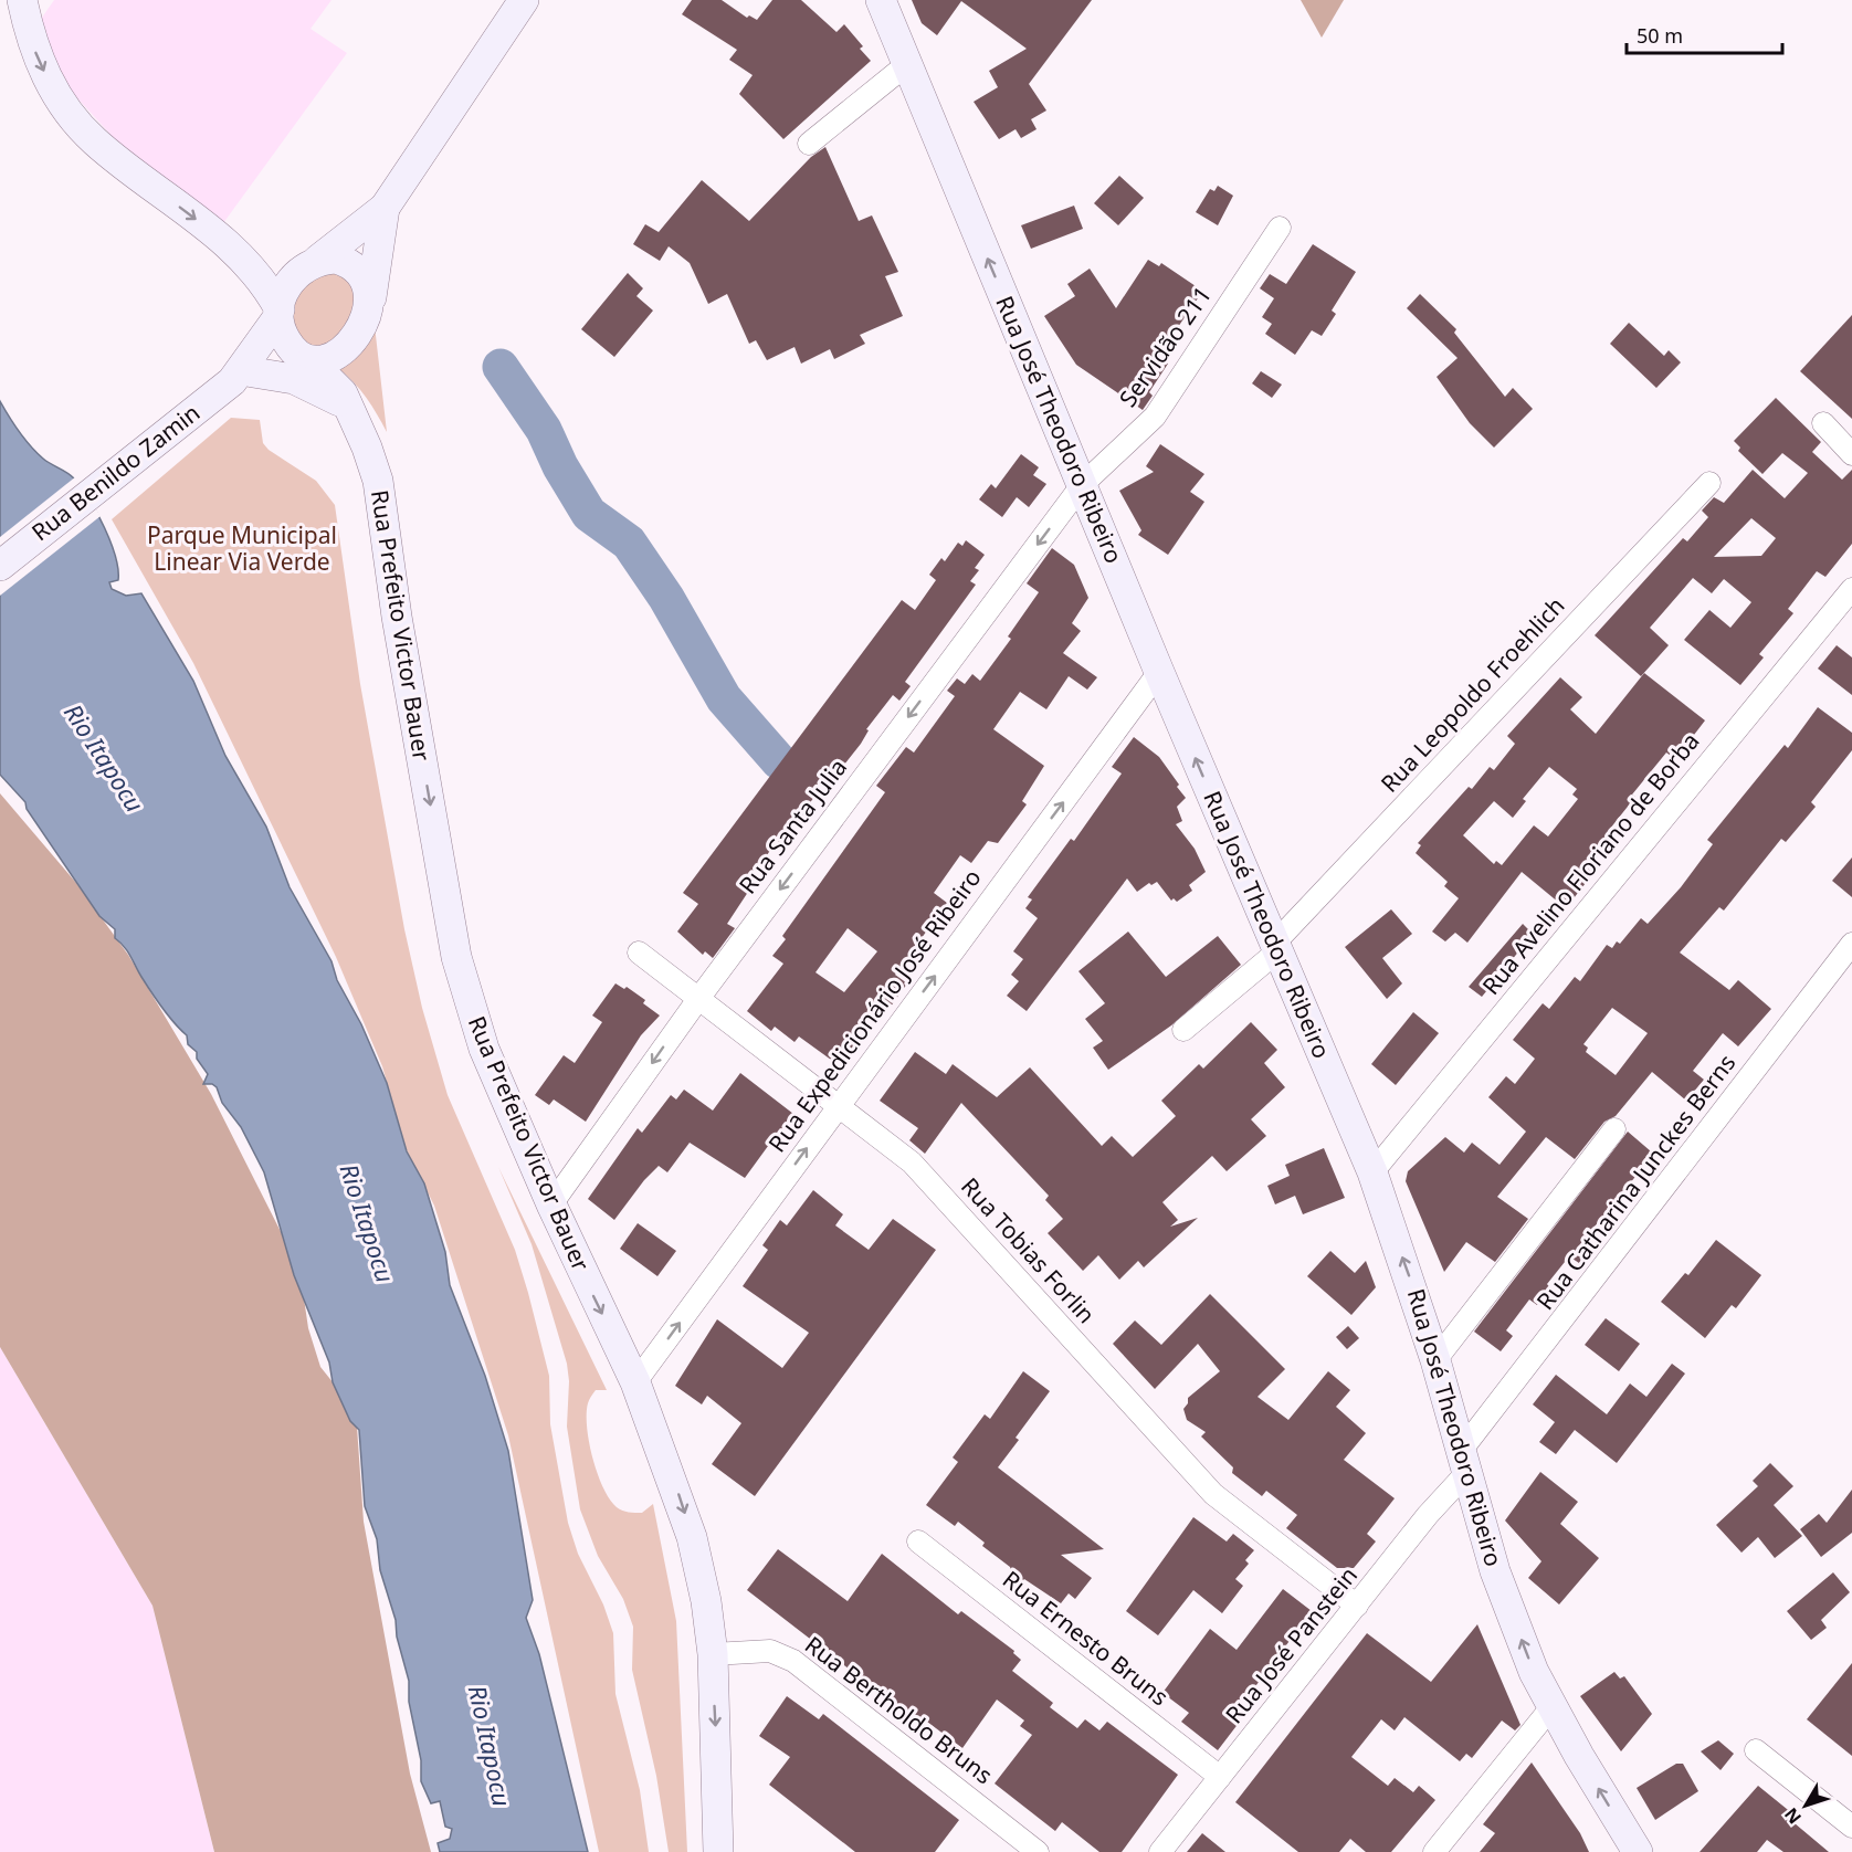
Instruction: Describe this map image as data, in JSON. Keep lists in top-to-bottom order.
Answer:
{
  "streets": {
    "main road": ["Rua José Theodoro Ribeiro", "Rua Benildo Zamin", "Rua Prefeito Victor Bauer"],
    "street": [
      "Servidão 211",
      "Rua Leopoldo Froehlich",
      "Rua Santa Julia",
      "Rua Avelino Floriano de Borba",
      "Rua Expedicionário José Ribeiro",
      "Rua Catharina Junckes Berns",
      "Rua Tobias Forlin",
      "Rua Ernesto Bruns",
      "Rua José Panstein",
      "Rua Bertholdo Bruns"
    ]
  },
  "crossings": [
    ["Servidão 211", "Rua José Theodoro Ribeiro"],
    ["Servidão 211", "Rua Santa Julia"],
    ["Rua José Theodoro Ribeiro", "Rua Leopoldo Froehlich"],
    ["Rua José Theodoro Ribeiro", "Rua Santa Julia"],
    ["Rua José Theodoro Ribeiro", "Rua Avelino Floriano de Borba"],
    ["Rua José Theodoro Ribeiro", "Rua Expedicionário José Ribeiro"],
    ["Rua José Theodoro Ribeiro", "Rua Catharina Junckes Berns"],
    ["Rua José Theodoro Ribeiro", "Rua José Panstein"],
    ["Rua Benildo Zamin", "Rua Prefeito Victor Bauer"],
    ["Rua Prefeito Victor Bauer", "Rua Santa Julia"],
    ["Rua Prefeito Victor Bauer", "Rua Expedicionário José Ribeiro"],
    ["Rua Prefeito Victor Bauer", "Rua Bertholdo Bruns"],
    ["Rua Santa Julia", "Rua Tobias Forlin"],
    ["Rua Expedicionário José Ribeiro", "Rua Tobias Forlin"],
    ["Rua Catharina Junckes Berns", "Rua José Panstein"],
    ["Rua Tobias Forlin", "Rua José Panstein"],
    ["Rua Ernesto Bruns", "Rua José Panstein"]
  ],
  "one_way": [
    "Rua José Theodoro Ribeiro",
    "Rua Prefeito Victor Bauer",
    "Rua Santa Julia",
    "Rua Expedicionário José Ribeiro"
  ],
  "water": ["Rio Itapocu"],
  "parks": ["Parque Municipal Linear Via Verde"],
  "scale_bar": "50 m",
  "north": "bottom left"
}
